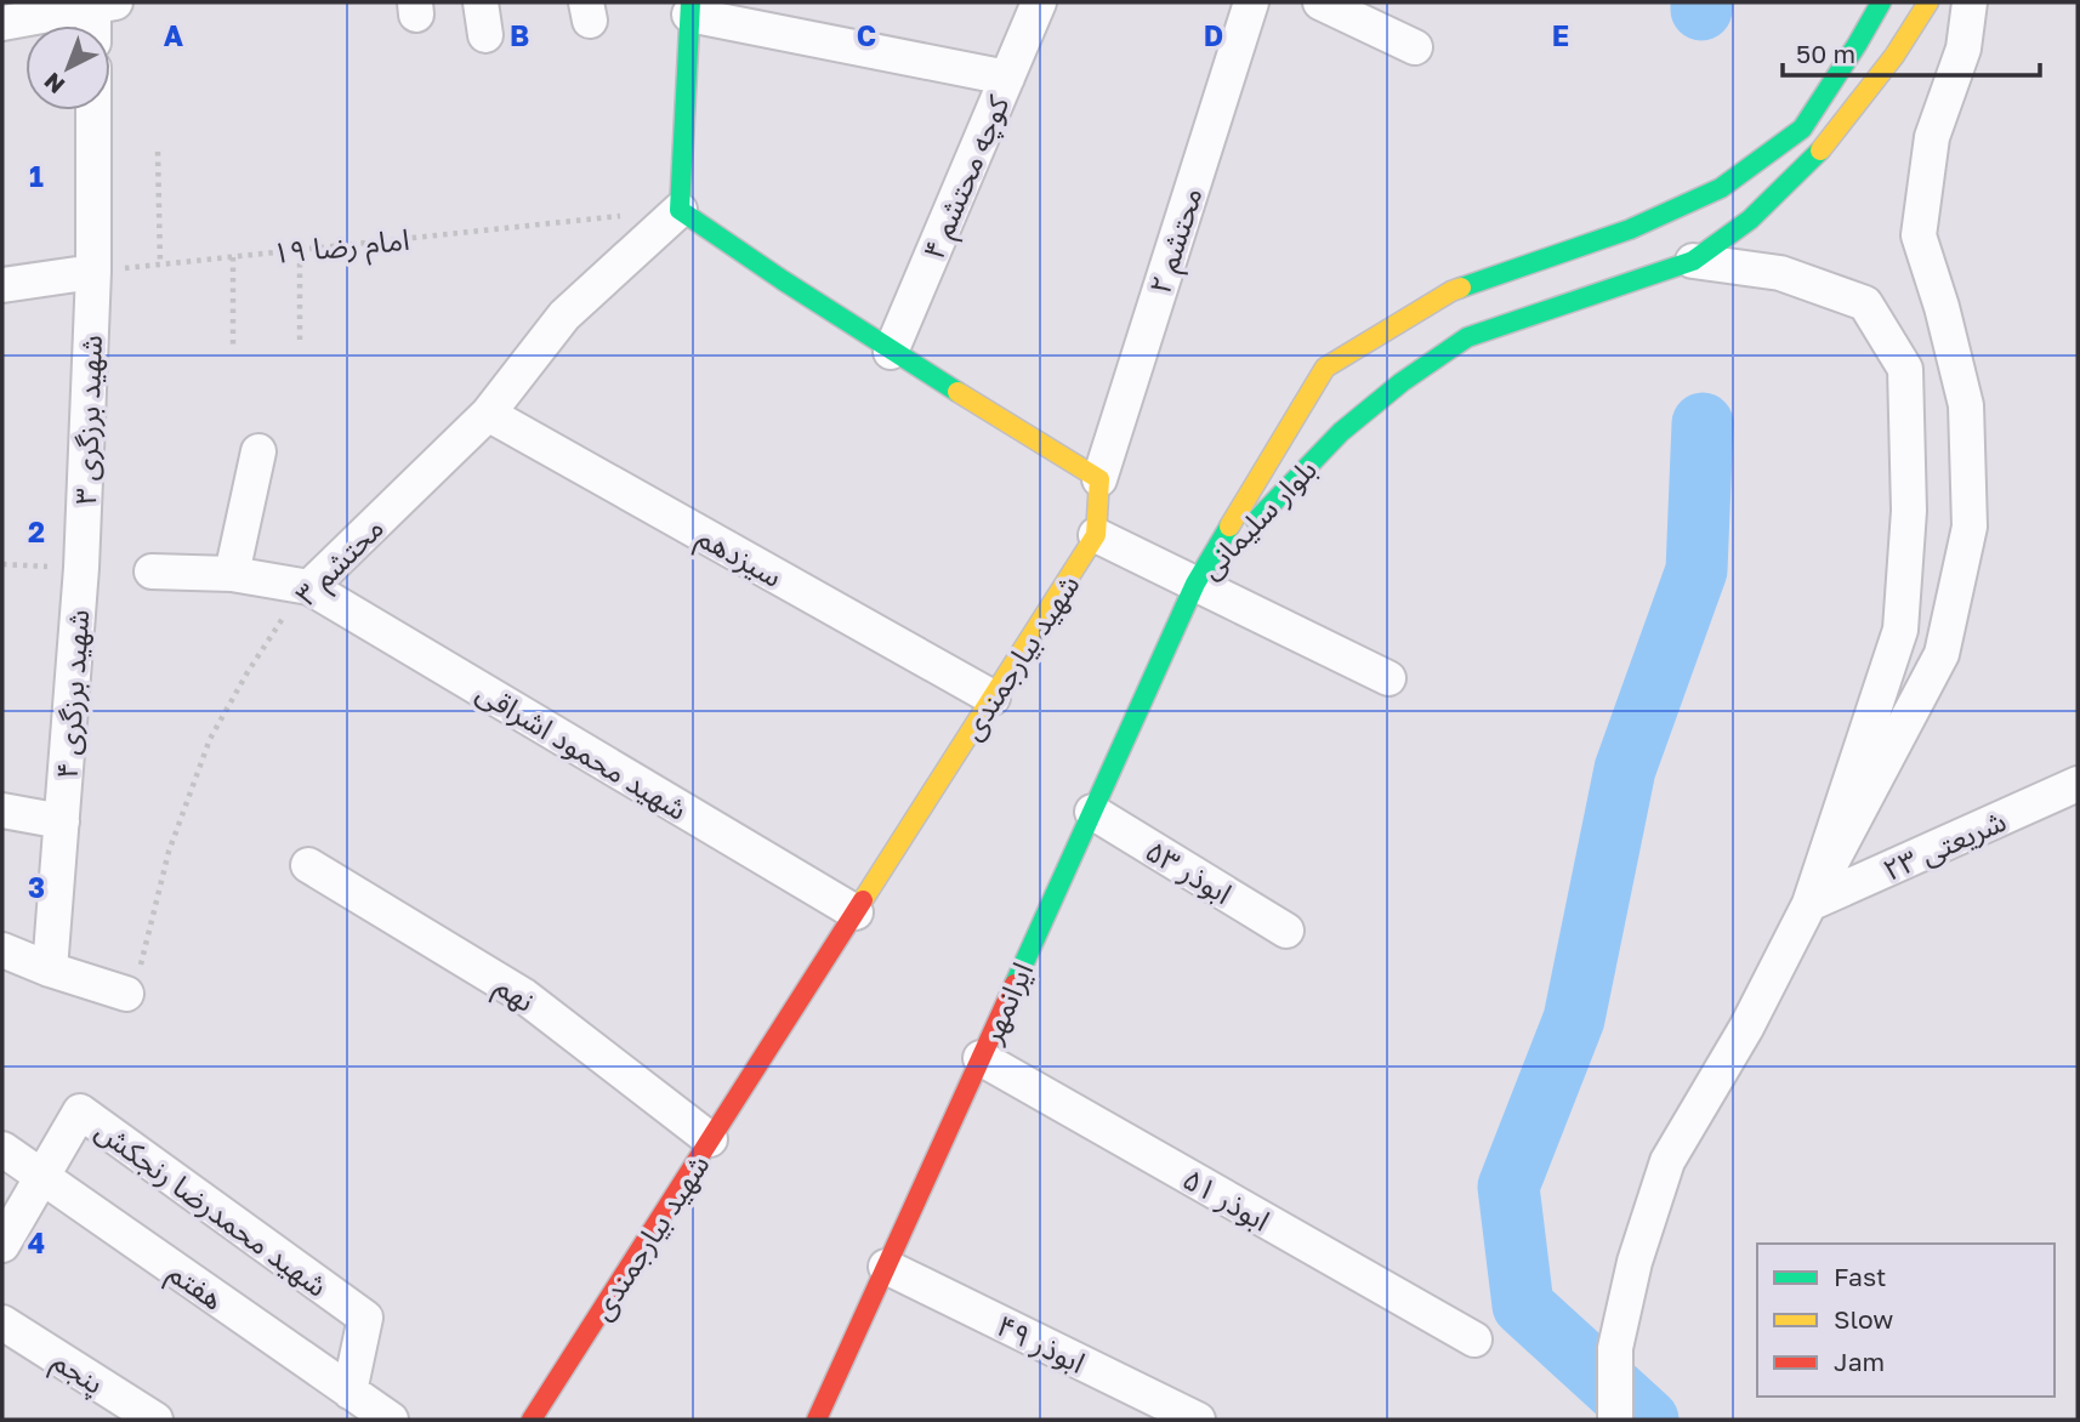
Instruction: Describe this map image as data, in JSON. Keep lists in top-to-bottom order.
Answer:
{
  "streets": {
    "main road": ["بلوار سلیمانی", "شهید بیارجمندی", "ایرانمهر"],
    "street": [
      "کوچه محتشم ۴",
      "۲ محتشم",
      "۳ شهید برزگری",
      "سیزدهم",
      "محتشم ۳",
      "۴ شهید برزگری",
      "شهید محمود اشراقی",
      "شریعتی ۲۳",
      "۵۳ ابوذر",
      "نهم",
      "ابوذر ۵۱",
      "شهید محمدرضا رنجکش",
      "هفتم",
      "ابوذر ۴۹",
      "پنجم"
    ],
    "path": ["امام رضا ۱۹"]
  },
  "crossings": [
    ["۲ محتشم", "شهید بیارجمندی"],
    ["امام رضا ۱۹", "۳ شهید برزگری"],
    ["۳ شهید برزگری", "۴ شهید برزگری"],
    ["بلوار سلیمانی", "ایرانمهر"],
    ["سیزدهم", "محتشم ۳"],
    ["سیزدهم", "شهید بیارجمندی"],
    ["محتشم ۳", "شهید محمود اشراقی"],
    ["شهید بیارجمندی", "شهید محمود اشراقی"],
    ["شهید بیارجمندی", "نهم"],
    ["۵۳ ابوذر", "ایرانمهر"],
    ["ایرانمهر", "ابوذر ۵۱"],
    ["ایرانمهر", "ابوذر ۴۹"],
    ["شهید محمدرضا رنجکش", "هفتم"]
  ],
  "legend": ["Fast", "Slow", "Jam"],
  "scale_bar": "50 m",
  "north": "bottom left",
  "grid": {
    "columns": [
      "A",
      "B",
      "C",
      "D",
      "E"
    ],
    "rows": [
      "1",
      "2",
      "3",
      "4"
    ]
  }
}
